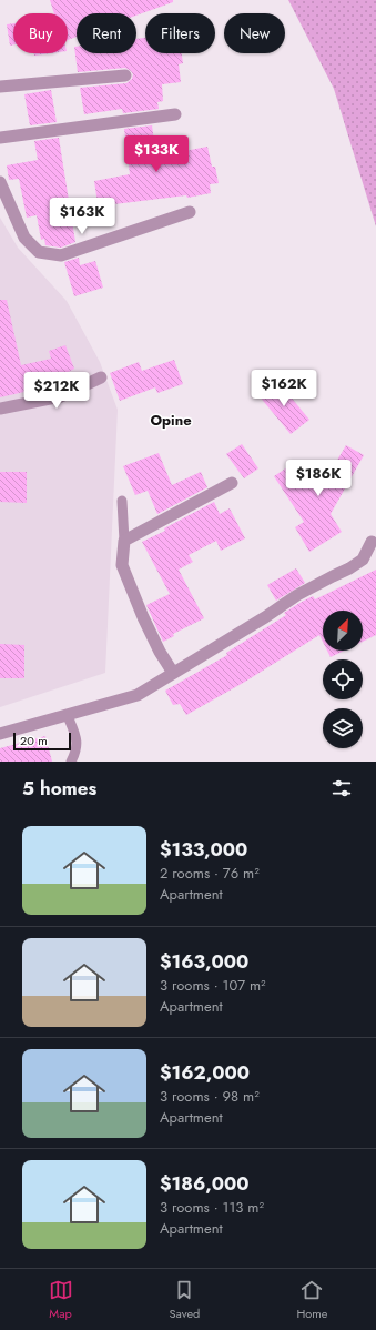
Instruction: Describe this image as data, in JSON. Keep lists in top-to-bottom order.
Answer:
{
  "districts": ["Opine"],
  "scale_bar": "20 m",
  "north": "top right",
  "page": {
    "chip": [
      "Buy",
      "Rent",
      "Filters",
      "New"
    ],
    "price": [
      "$133K",
      "$163K",
      "$162K",
      "$212K",
      "$186K"
    ],
    "scale": "20 m",
    "heading": "5 homes",
    "list": [
      {
        "name": "$133,000",
        "note": "2 rooms · 76 m² · Apartment"
      },
      {
        "name": "$163,000",
        "note": "3 rooms · 107 m² · Apartment"
      },
      {
        "name": "$162,000",
        "note": "3 rooms · 98 m² · Apartment"
      },
      {
        "name": "$186,000",
        "note": "3 rooms · 113 m² · Apartment"
      }
    ],
    "tabs": ["Map", "Saved", "Home"]
  }
}
